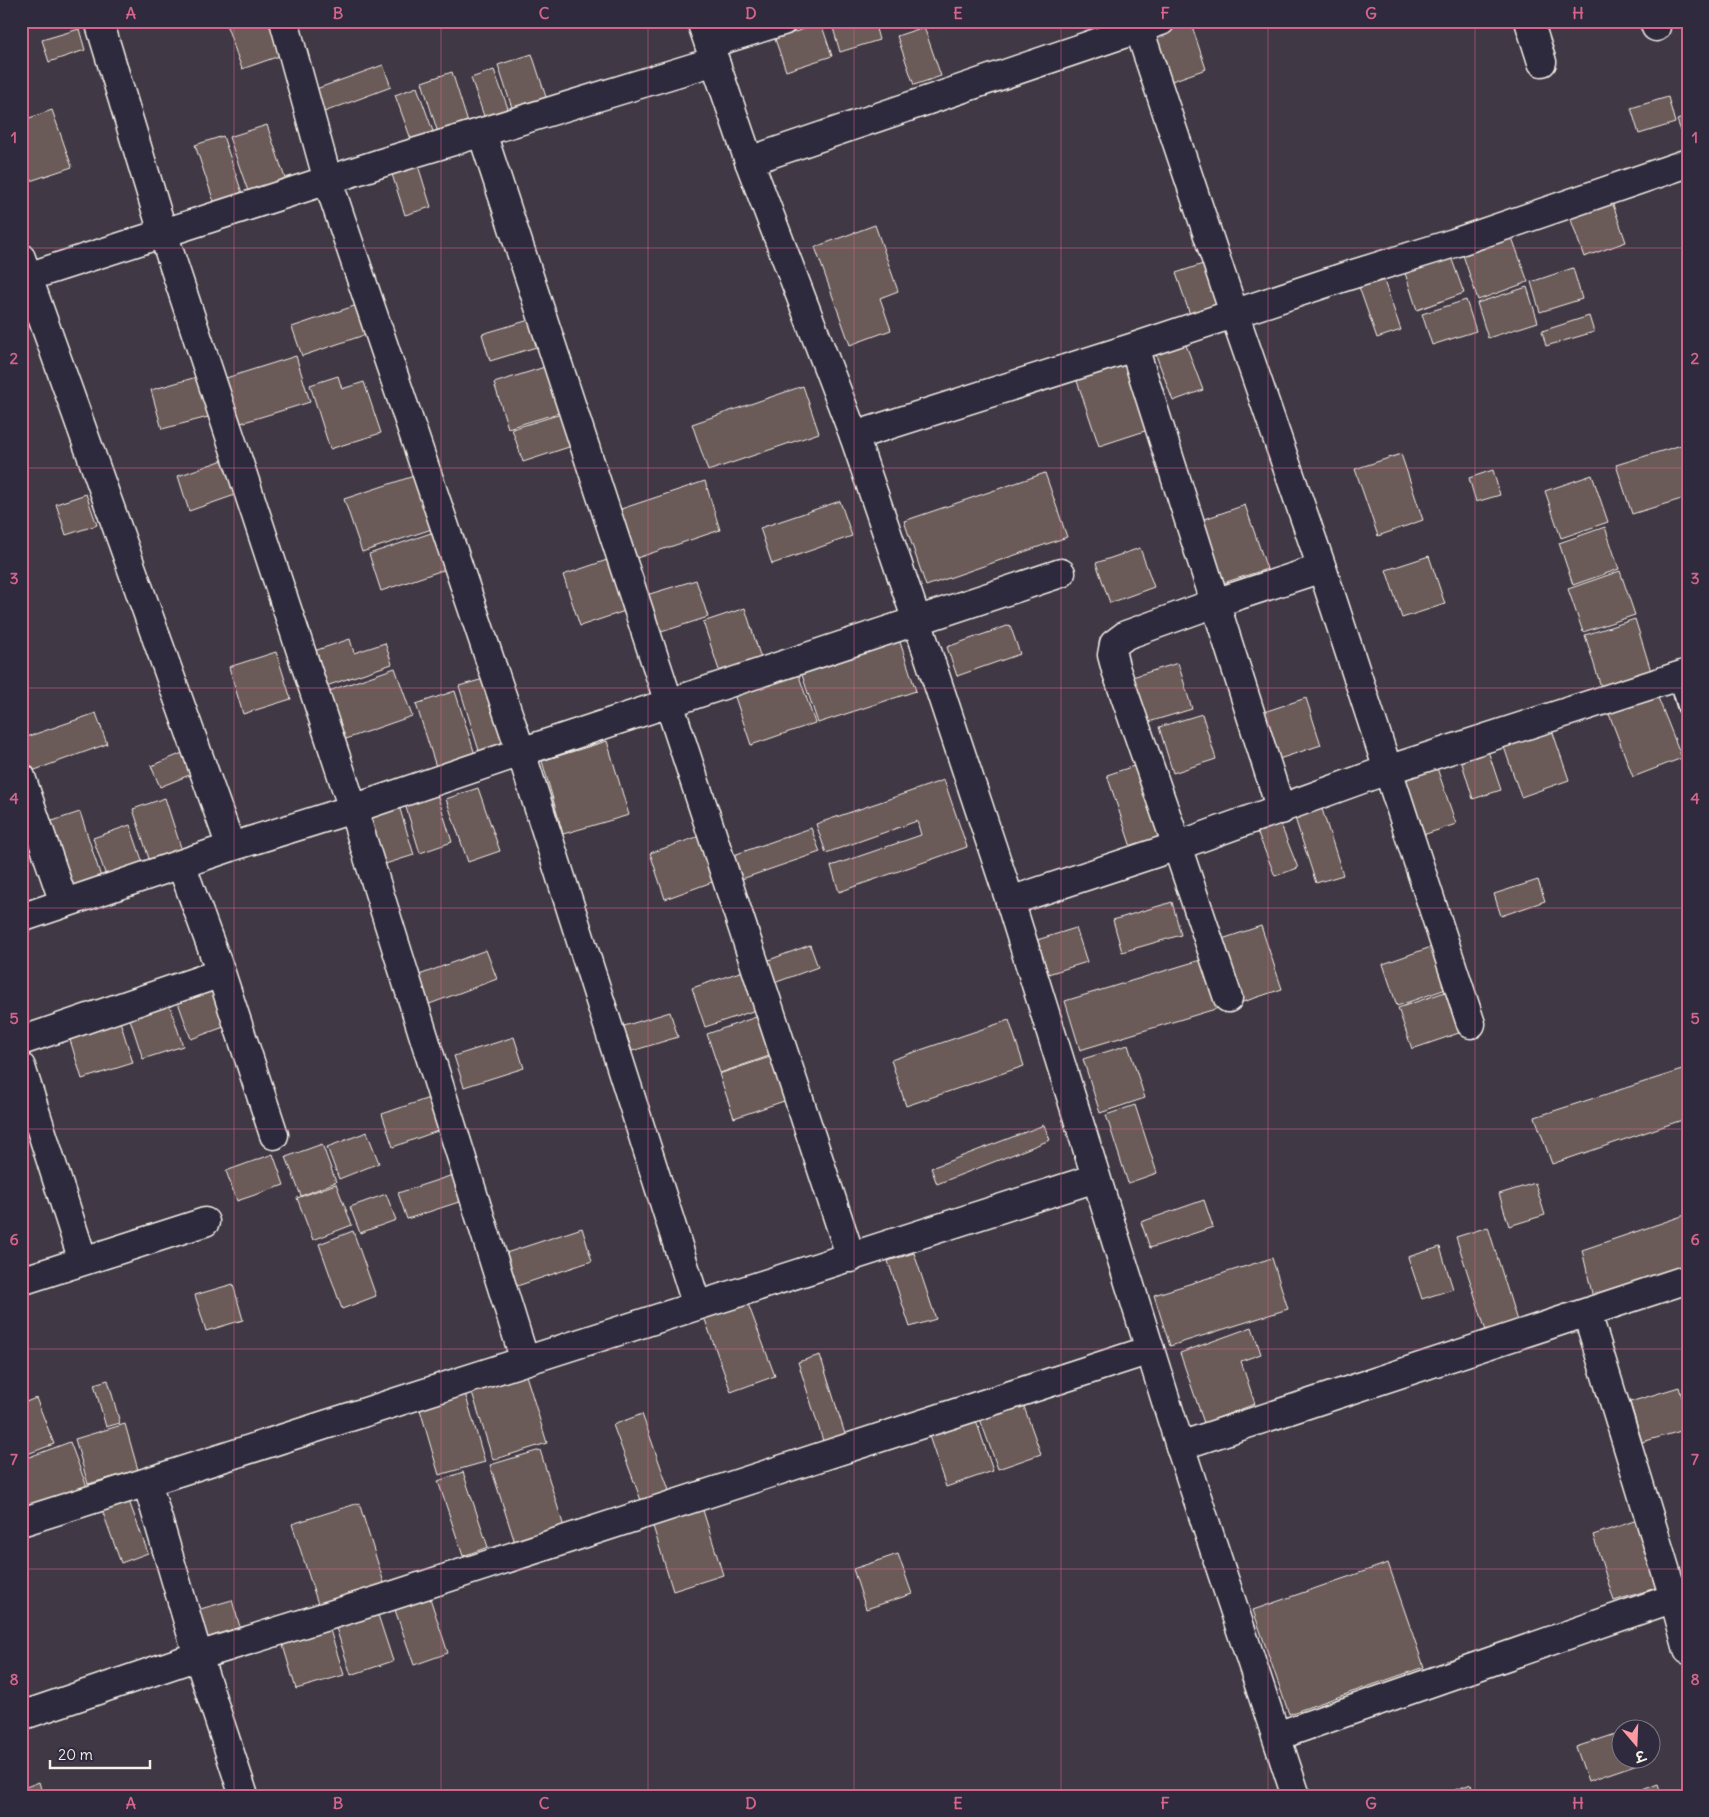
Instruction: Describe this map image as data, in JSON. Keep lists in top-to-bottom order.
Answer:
{
  "scale_bar": "20 m",
  "north": "bottom",
  "grid": {
    "columns": [
      "A",
      "B",
      "C",
      "D",
      "E",
      "F",
      "G",
      "H"
    ],
    "rows": [
      "1",
      "2",
      "3",
      "4",
      "5",
      "6",
      "7",
      "8"
    ]
  }
}
